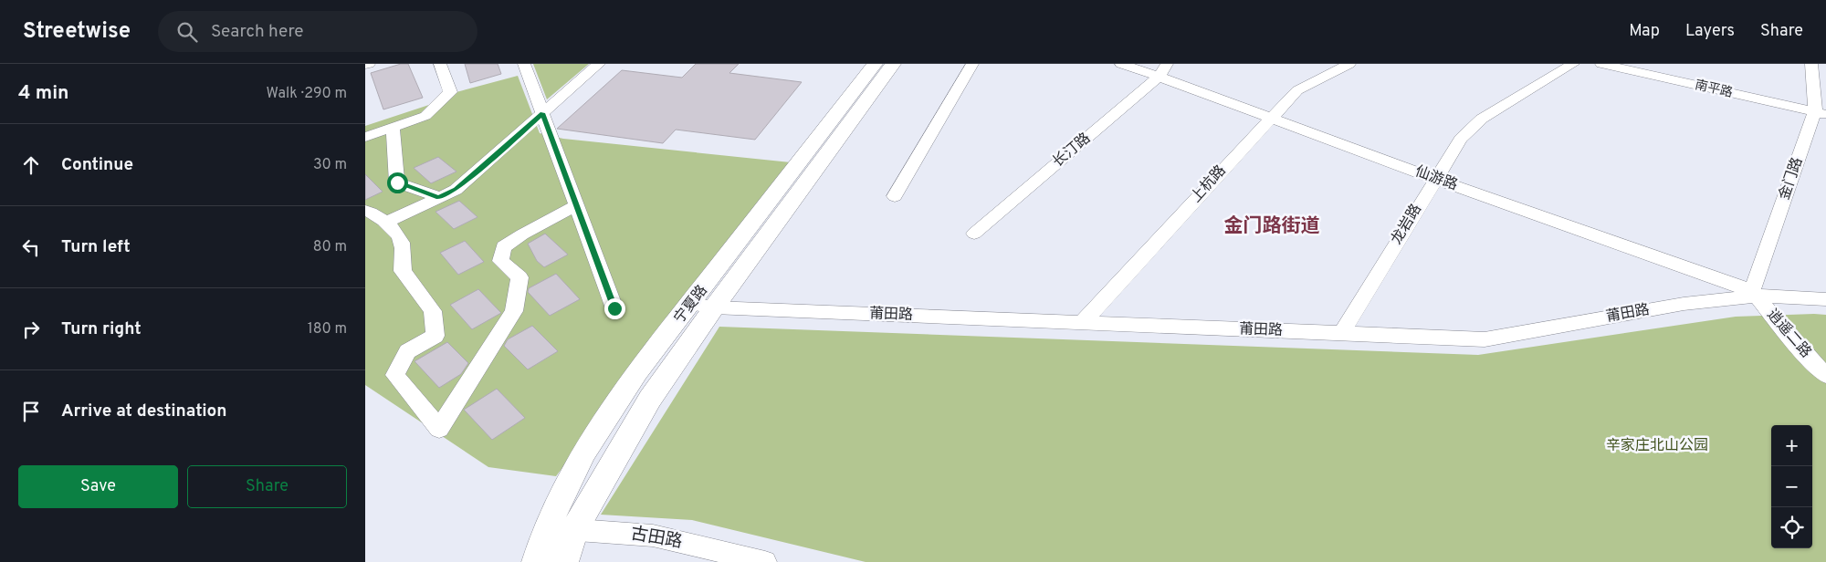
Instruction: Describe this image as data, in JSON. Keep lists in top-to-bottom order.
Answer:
{
  "streets": {
    "main road": ["宁夏路"],
    "street": [
      "南平路",
      "长汀路",
      "仙游路",
      "金门路",
      "上杭路",
      "龙岩路",
      "莆田路",
      "逍遥二路",
      "古田路"
    ]
  },
  "crossings": [
    ["南平路", "金门路"],
    ["长汀路", "仙游路"],
    ["仙游路", "金门路"],
    ["仙游路", "上杭路"],
    ["仙游路", "龙岩路"],
    ["仙游路", "莆田路"],
    ["仙游路", "逍遥二路"],
    ["金门路", "莆田路"],
    ["金门路", "逍遥二路"],
    ["上杭路", "莆田路"],
    ["龙岩路", "莆田路"],
    ["宁夏路", "莆田路"],
    ["宁夏路", "古田路"],
    ["莆田路", "逍遥二路"]
  ],
  "districts": ["金门路街道"],
  "parks": ["辛家庄北山公园"],
  "page": {
    "header": "Streetwise",
    "search": "Search here",
    "nav": ["Map", "Layers", "Share"],
    "heading": ["4 min", "Walk · 290 m"],
    "list": [
      ["Continue", "30 m"],
      ["Turn left", "80 m"],
      ["Turn right", "180 m"],
      "Arrive at destination"
    ],
    "map_buttons": ["+", "−"],
    "buttons": ["Save", "Share"]
  }
}
